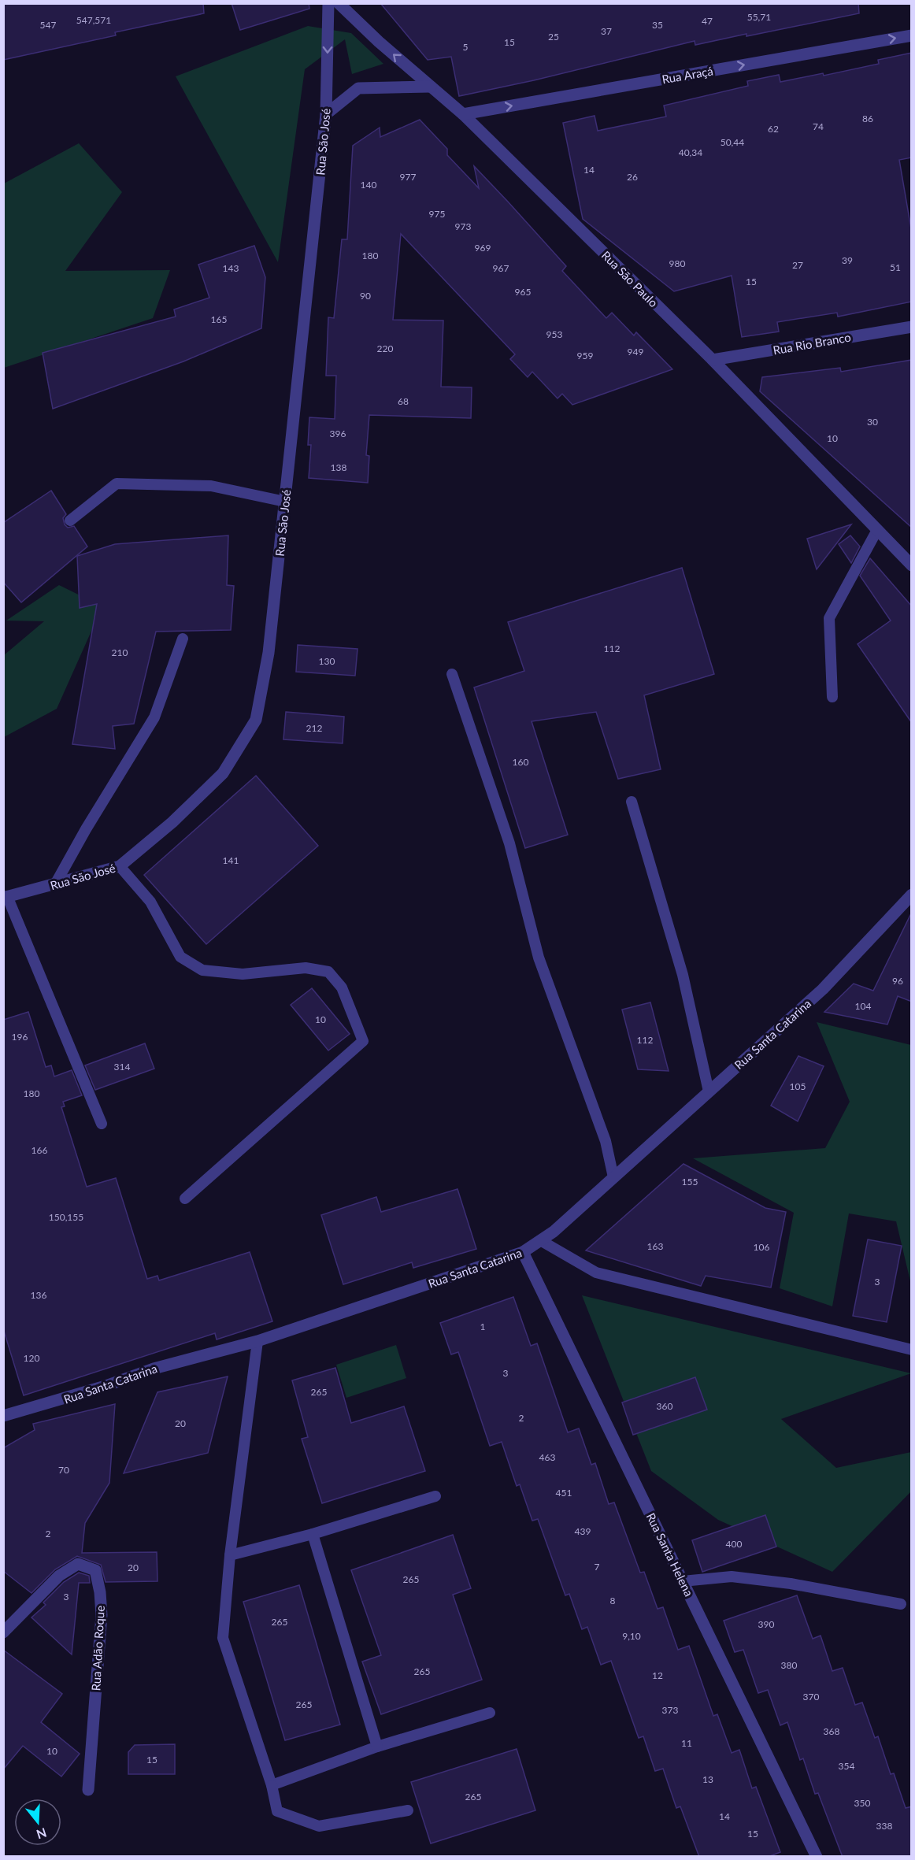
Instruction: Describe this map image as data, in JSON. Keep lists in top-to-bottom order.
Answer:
{
  "streets": {
    "street": [
      "Rua Araçá",
      "Rua São José",
      "Rua São Paulo",
      "Rua Rio Branco",
      "Rua Santa Catarina",
      "Rua Santa Helena",
      "Rua Adão Roque"
    ]
  },
  "crossings": [
    ["Rua Araçá", "Rua São Paulo"],
    ["Rua São Paulo", "Rua Rio Branco"],
    ["Rua Santa Catarina", "Rua Santa Helena"]
  ],
  "one_way": ["Rua Araçá"],
  "house_numbers": [
    "55,71",
    "547,571",
    "47",
    "547",
    "35",
    "37",
    "25",
    "15",
    "5",
    "86",
    "74",
    "62",
    "50,44",
    "40,34",
    "14",
    "977",
    "26",
    "140",
    "975",
    "973",
    "969",
    "180",
    "39",
    "980",
    "27",
    "51",
    "143",
    "967",
    "15",
    "965",
    "90",
    "165",
    "953",
    "220",
    "949",
    "959",
    "68",
    "30",
    "396",
    "10",
    "138",
    "112",
    "210",
    "130",
    "212",
    "160",
    "141",
    "96",
    "104",
    "10",
    "196",
    "112",
    "314",
    "105",
    "180",
    "166",
    "155",
    "150,155",
    "163",
    "106",
    "3",
    "136",
    "1",
    "120",
    "3",
    "265",
    "360",
    "2",
    "20",
    "463",
    "70",
    "451",
    "439",
    "2",
    "400",
    "7",
    "20",
    "265",
    "3",
    "8",
    "265",
    "390",
    "9,10",
    "380",
    "265",
    "12",
    "370",
    "265",
    "373",
    "368",
    "11",
    "10",
    "15",
    "354",
    "13",
    "265",
    "350",
    "14",
    "338",
    "15"
  ],
  "north": "bottom"
}
